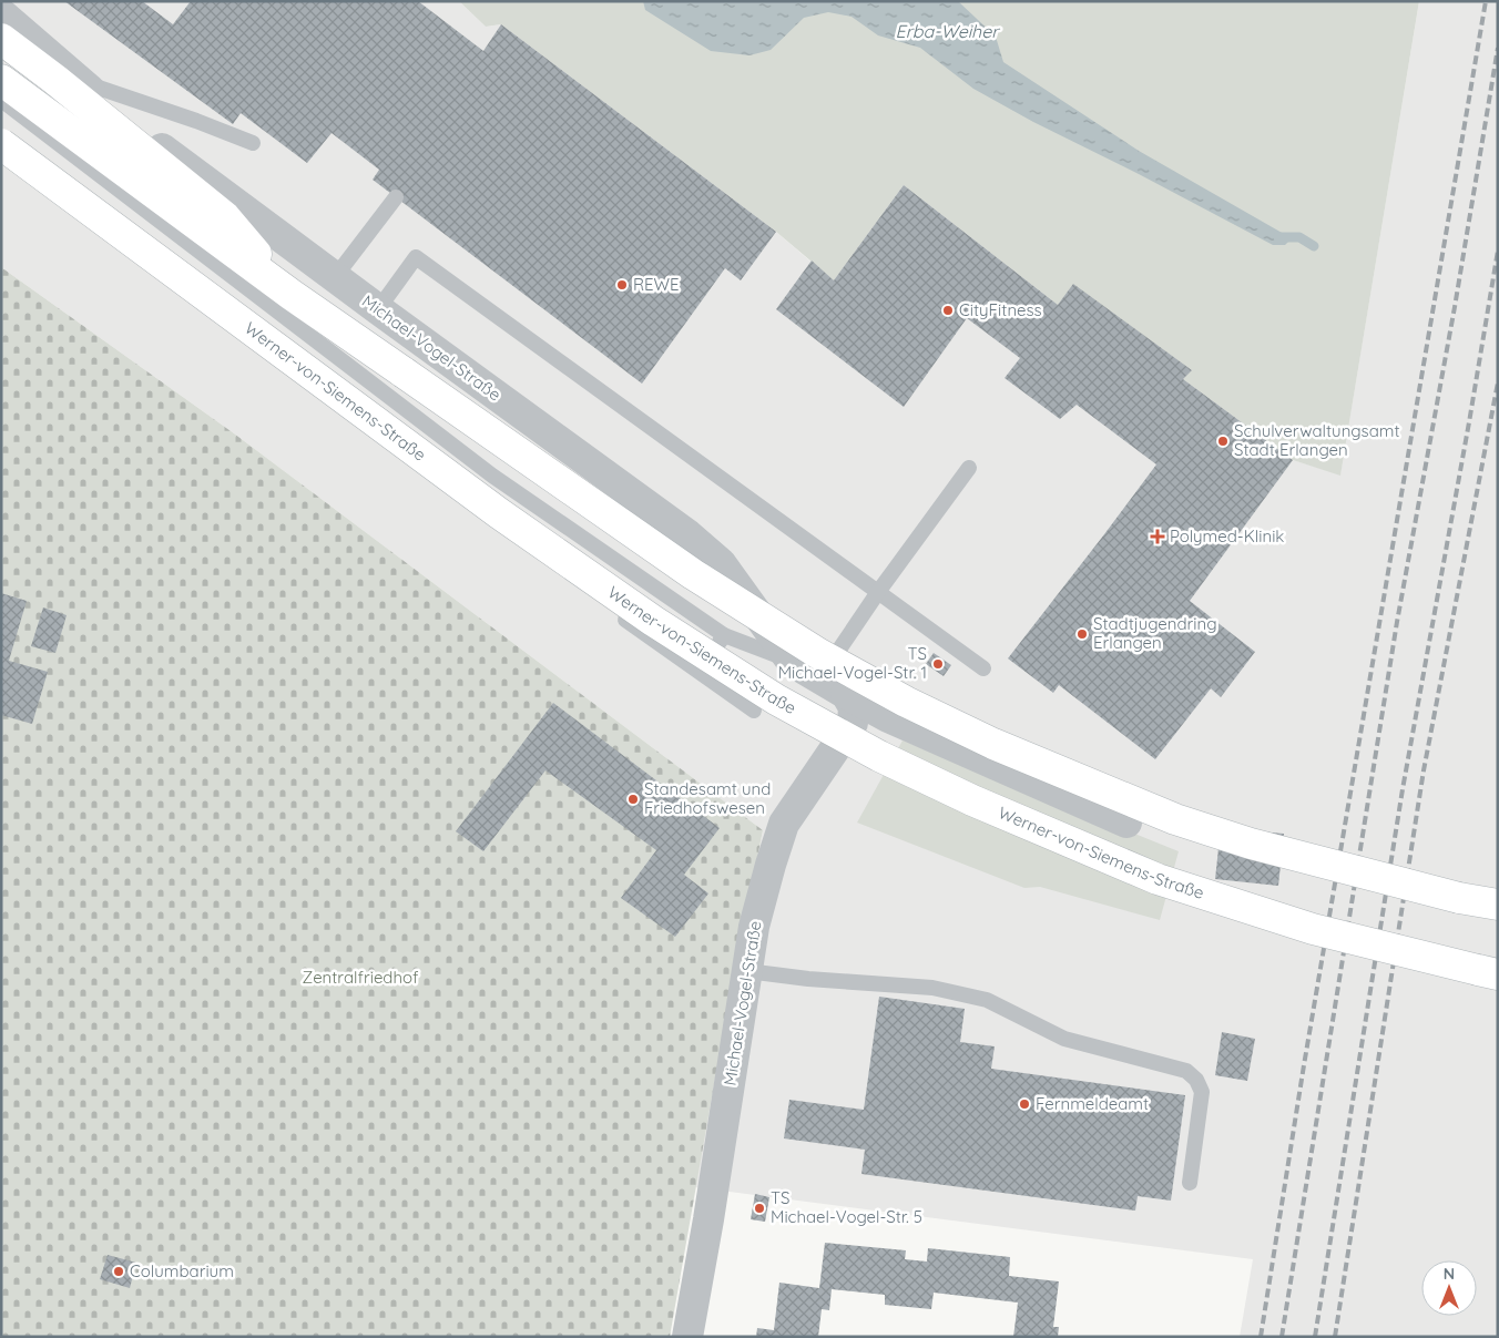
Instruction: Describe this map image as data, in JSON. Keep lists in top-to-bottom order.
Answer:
{
  "streets": {
    "main road": ["Werner-von-Siemens-Straße"],
    "street": ["Michael-Vogel-Straße"]
  },
  "water": ["Erba-Weiher"],
  "parks": ["Zentralfriedhof"],
  "places": {
    "other": [
      "REWE",
      "CityFitness",
      "Schulverwaltungsamt Stadt Erlangen",
      "Stadtjugendring Erlangen",
      "TS Michael-Vogel-Str. 1",
      "Standesamt und Friedhofswesen",
      "Fernmeldeamt",
      "TS Michael-Vogel-Str. 5",
      "Columbarium"
    ],
    "health": ["Polymed-Klinik"]
  },
  "north": "top"
}
